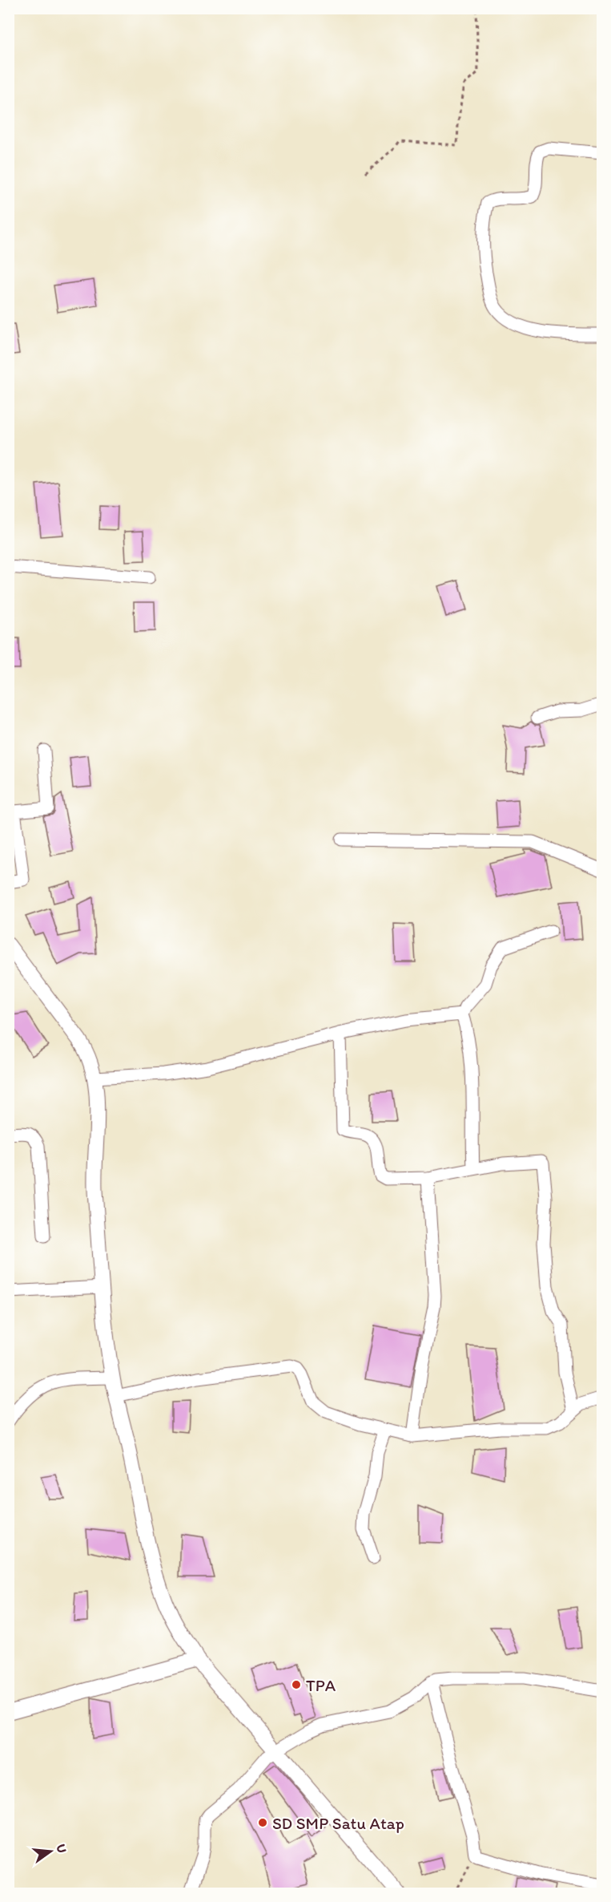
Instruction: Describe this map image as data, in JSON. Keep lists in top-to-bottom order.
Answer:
{
  "places": ["TPA", "SD SMP Satu Atap"],
  "north": "right"
}
